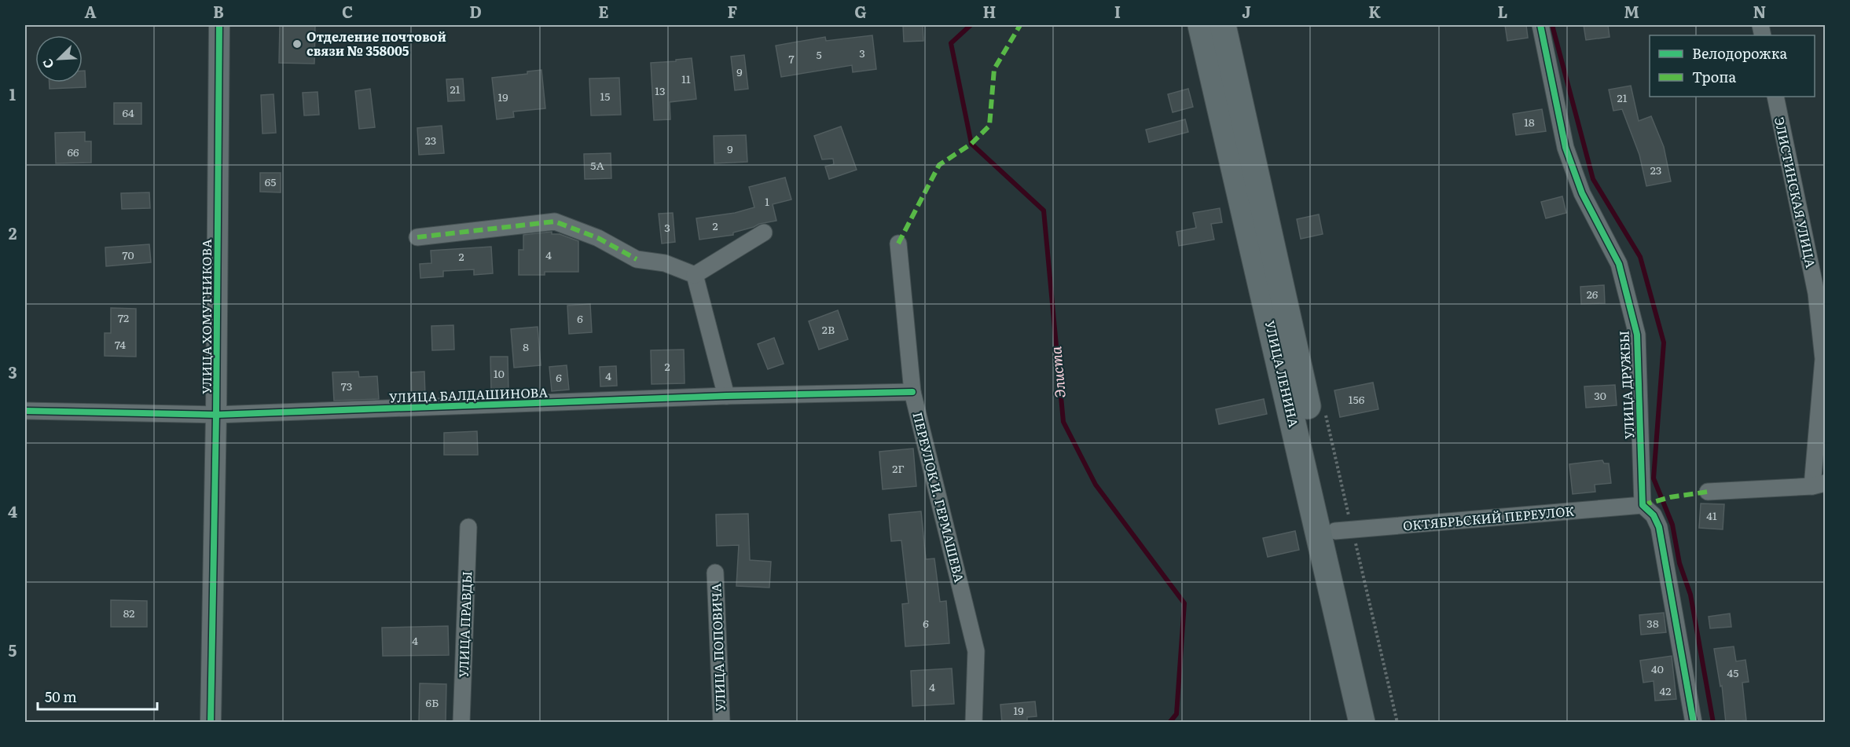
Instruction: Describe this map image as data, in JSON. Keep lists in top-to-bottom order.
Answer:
{
  "streets": {
    "main road": ["УЛИЦА ЛЕНИНА"],
    "street": [
      "ЭЛИСТИНСКАЯ УЛИЦА",
      "УЛИЦА ХОМУТНИКОВА",
      "УЛИЦА ДРУЖБЫ",
      "УЛИЦА БАЛДАШИНОВА",
      "ПЕРЕУЛОК И. ГЕРМАШЕВА",
      "ОКТЯБРЬСКИЙ ПЕРЕУЛОК",
      "УЛИЦА ПРАВДЫ",
      "УЛИЦА ПОПОВИЧА"
    ]
  },
  "crossings": [
    ["УЛИЦА ХОМУТНИКОВА", "УЛИЦА БАЛДАШИНОВА"],
    ["УЛИЦА ЛЕНИНА", "ОКТЯБРЬСКИЙ ПЕРЕУЛОК"],
    ["УЛИЦА ДРУЖБЫ", "ОКТЯБРЬСКИЙ ПЕРЕУЛОК"],
    ["УЛИЦА БАЛДАШИНОВА", "ПЕРЕУЛОК И. ГЕРМАШЕВА"]
  ],
  "water": ["Элиста"],
  "places": ["Отделение почтовой связи № 358005"],
  "house_numbers": [
    "3",
    "5",
    "7",
    "9",
    "11",
    "21",
    "13",
    "15",
    "19",
    "21",
    "64",
    "18",
    "23",
    "9",
    "66",
    "5А",
    "23",
    "65",
    "1",
    "2",
    "3",
    "70",
    "4",
    "2",
    "26",
    "72",
    "6",
    "2В",
    "74",
    "8",
    "2",
    "10",
    "4",
    "6",
    "73",
    "30",
    "156",
    "2Г",
    "41",
    "82",
    "6",
    "38",
    "4",
    "40",
    "45",
    "4",
    "42",
    "6Б",
    "19"
  ],
  "legend": ["Велодорожка", "Тропа"],
  "scale_bar": "50 m",
  "north": "bottom left",
  "grid": {
    "columns": [
      "A",
      "B",
      "C",
      "D",
      "E",
      "F",
      "G",
      "H",
      "I",
      "J",
      "K",
      "L",
      "M",
      "N"
    ],
    "rows": [
      "1",
      "2",
      "3",
      "4",
      "5"
    ]
  }
}
